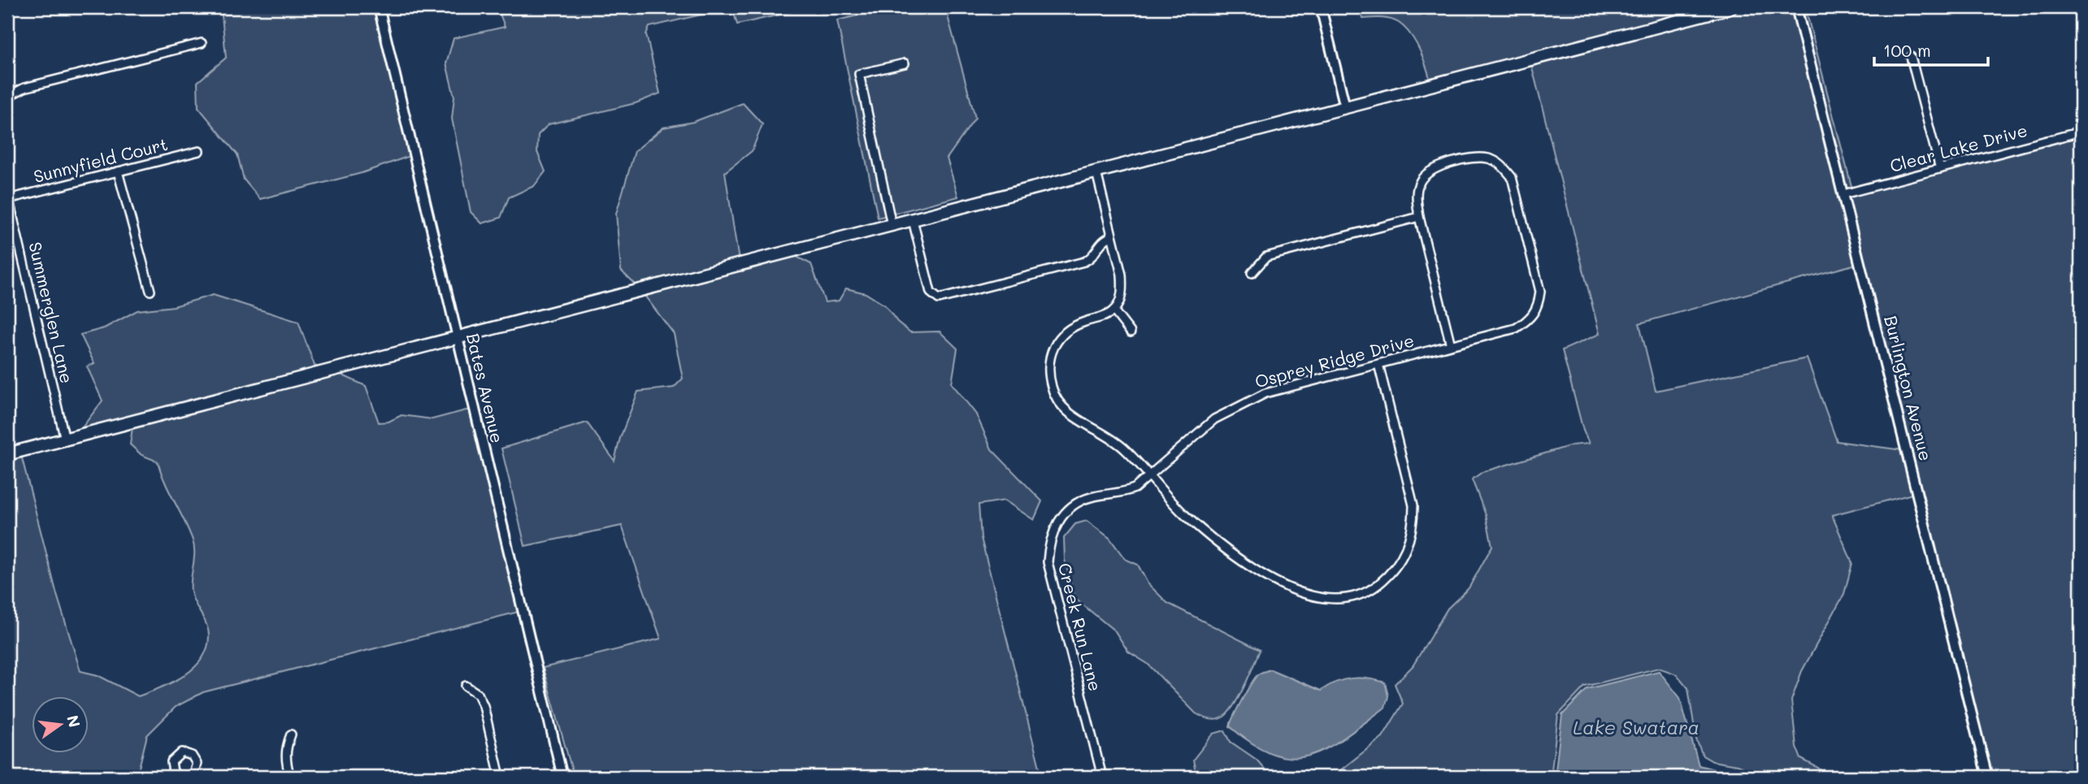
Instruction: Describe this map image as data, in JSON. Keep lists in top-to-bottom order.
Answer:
{
  "streets": {
    "street": [
      "Clear Lake Drive",
      "Sunnyfield Court",
      "Summerglen Lane",
      "Osprey Ridge Drive",
      "Bates Avenue",
      "Burlington Avenue",
      "Creek Run Lane"
    ]
  },
  "crossings": [
    ["Clear Lake Drive", "Burlington Avenue"],
    ["Sunnyfield Court", "Summerglen Lane"],
    ["Osprey Ridge Drive", "Creek Run Lane"]
  ],
  "water": ["Lake Swatara"],
  "scale_bar": "100 m",
  "north": "right"
}
